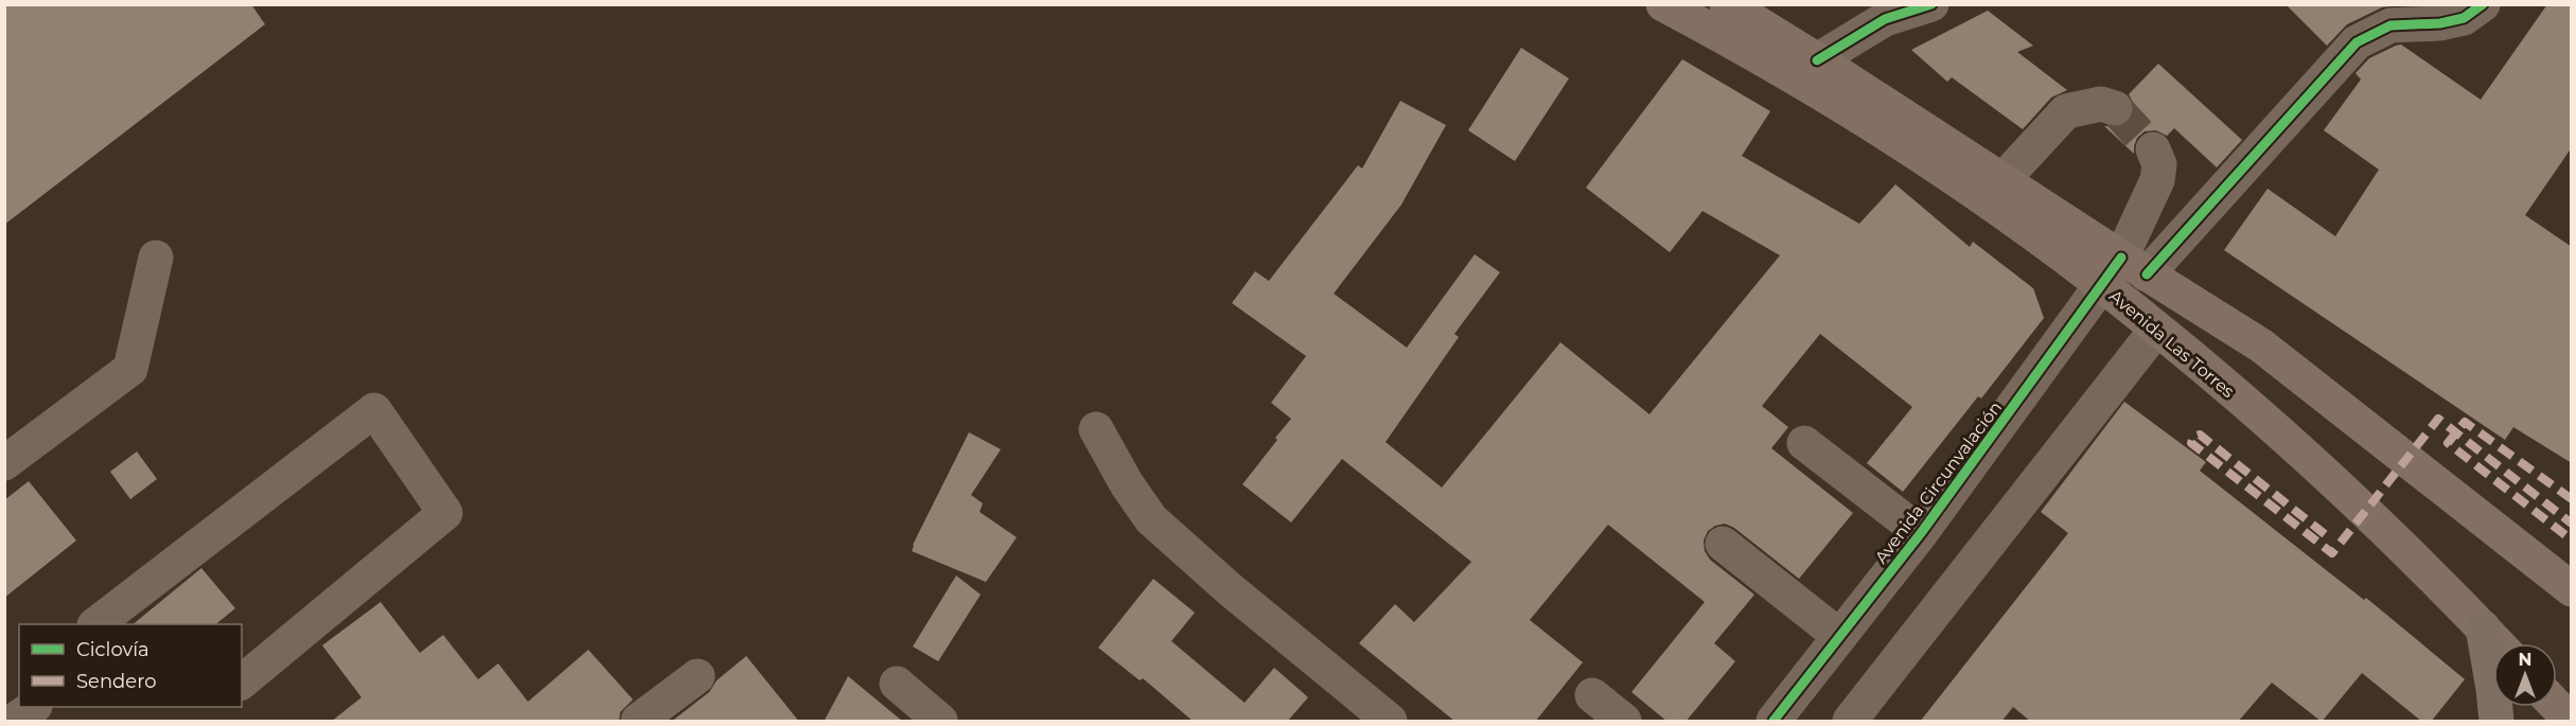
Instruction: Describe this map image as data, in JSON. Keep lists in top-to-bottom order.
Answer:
{
  "streets": {
    "main road": ["Avenida Las Torres"],
    "street": ["Avenida Circunvalación"]
  },
  "crossings": [
    ["Avenida Las Torres", "Avenida Circunvalación"]
  ],
  "legend": ["Ciclovía", "Sendero"],
  "north": "top"
}
